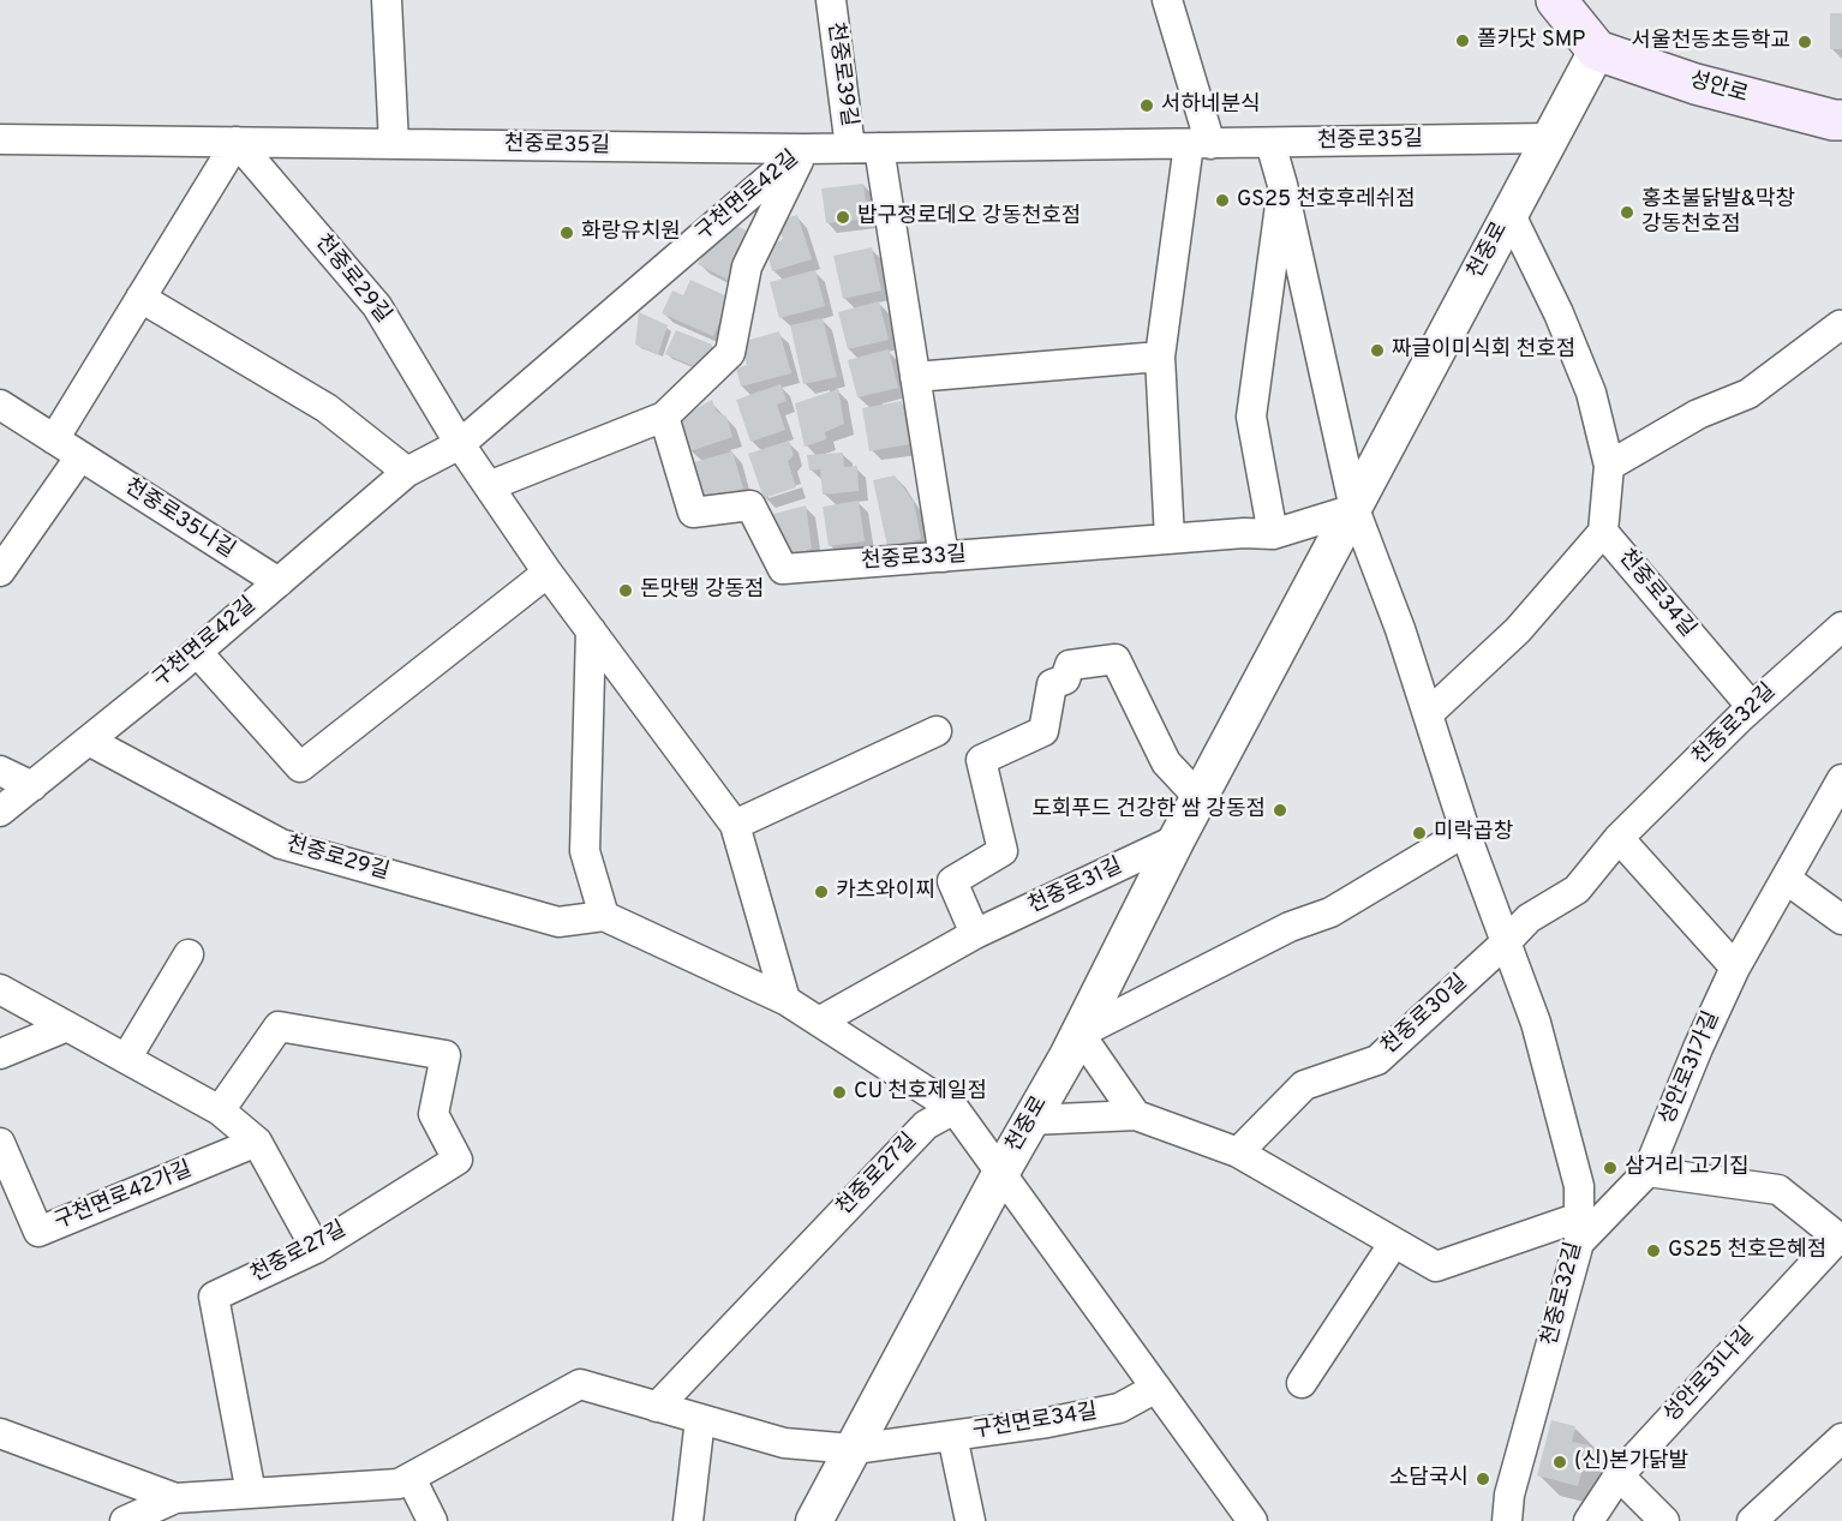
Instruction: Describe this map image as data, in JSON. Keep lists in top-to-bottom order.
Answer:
{
  "streets": {
    "main road": ["성안로"],
    "street": [
      "천중로39길",
      "천중로35길",
      "구천면로42길",
      "천중로",
      "천중로29길",
      "천중로35나길",
      "천중로33길",
      "천중로34길",
      "천중로32길",
      "천중로31길",
      "천중로30길",
      "성안로31가길",
      "천중로27길",
      "구천면로42가길",
      "성안로31나길",
      "구천면로34길"
    ]
  },
  "crossings": [
    ["천중로39길", "천중로35길"],
    ["성안로", "천중로"],
    ["천중로35길", "구천면로42길"],
    ["천중로35길", "천중로"],
    ["천중로35길", "천중로29길"],
    ["구천면로42길", "천중로29길"],
    ["구천면로42길", "천중로35나길"],
    ["구천면로42길", "천중로33길"],
    ["천중로", "천중로33길"],
    ["천중로", "천중로34길"],
    ["천중로", "천중로32길"],
    ["천중로", "천중로31길"],
    ["천중로33길", "천중로32길"],
    ["천중로34길", "천중로32길"],
    ["천중로32길", "천중로30길"],
    ["천중로32길", "성안로31가길"],
    ["성안로31가길", "성안로31나길"]
  ],
  "places": [
    "폴카닷 SMP",
    "서울천동초등학교",
    "서하네분식",
    "GS25 천호후레쉬점",
    "홍초불닭발&막창 강동천호점",
    "밥구정로데오 강동천호점",
    "화랑유치원",
    "짜글이미식회 천호점",
    "돈맛탱 강동점",
    "도회푸드 건강한 쌈 강동점",
    "미락곱창",
    "카츠와이찌",
    "CU 천호제일점",
    "삼거리 고기집",
    "GS25 천호은혜점",
    "(신)본가닭발",
    "소담국시"
  ]
}
